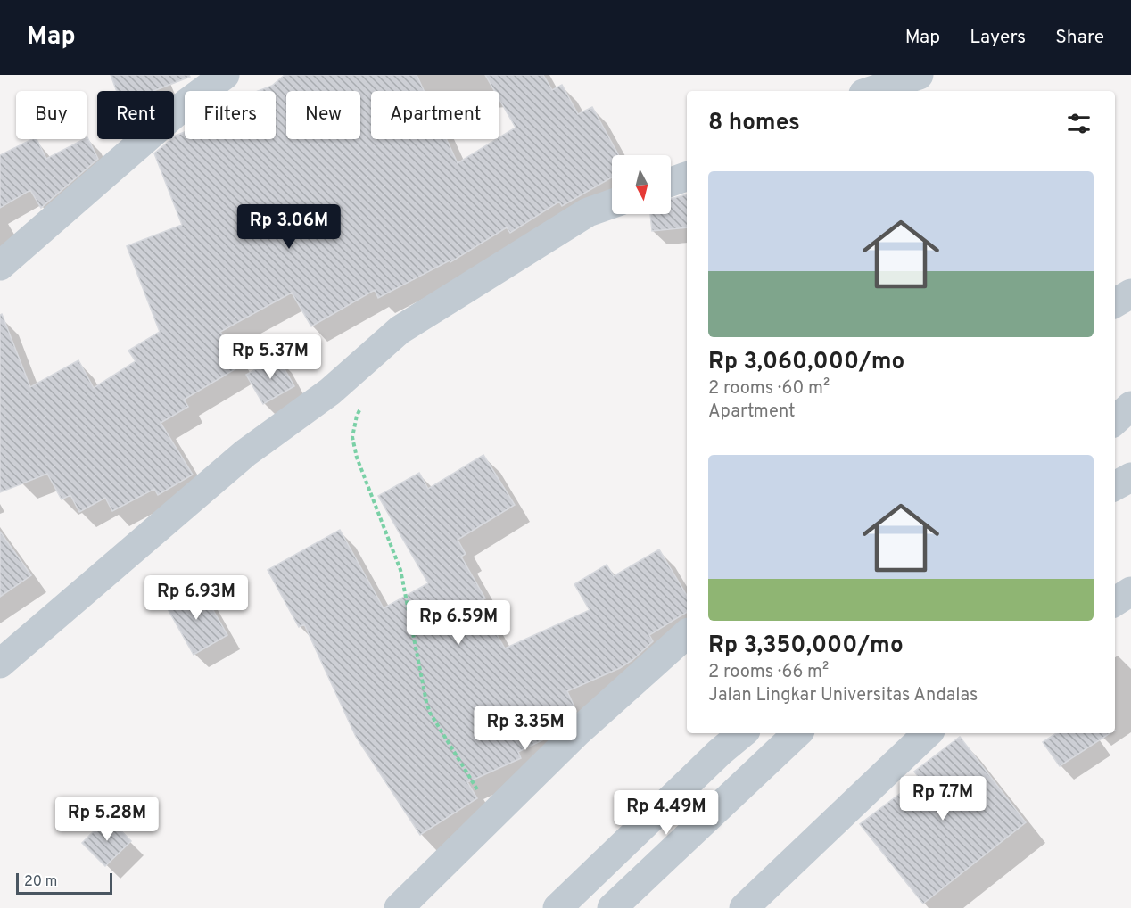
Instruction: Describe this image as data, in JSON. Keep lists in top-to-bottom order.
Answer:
{
  "scale_bar": "20 m",
  "north": "bottom",
  "page": {
    "header": "Map",
    "nav": ["Map", "Layers", "Share"],
    "chip": [
      "Buy",
      "Rent",
      "Filters",
      "New",
      "Apartment"
    ],
    "heading": "8 homes",
    "list": [
      {
        "name": "Rp 3,060,000/mo",
        "note": "2 rooms · 60 m² · Apartment"
      },
      {
        "name": "Rp 3,350,000/mo",
        "note": "2 rooms · 66 m² · Jalan Lingkar Universitas Andalas"
      }
    ],
    "price": [
      "Rp 3.06M",
      "Rp 5.37M",
      "Rp 6.93M",
      "Rp 6.59M",
      "Rp 3.35M",
      "Rp 7.7M",
      "Rp 4.49M",
      "Rp 5.28M"
    ],
    "scale": "20 m"
  }
}
